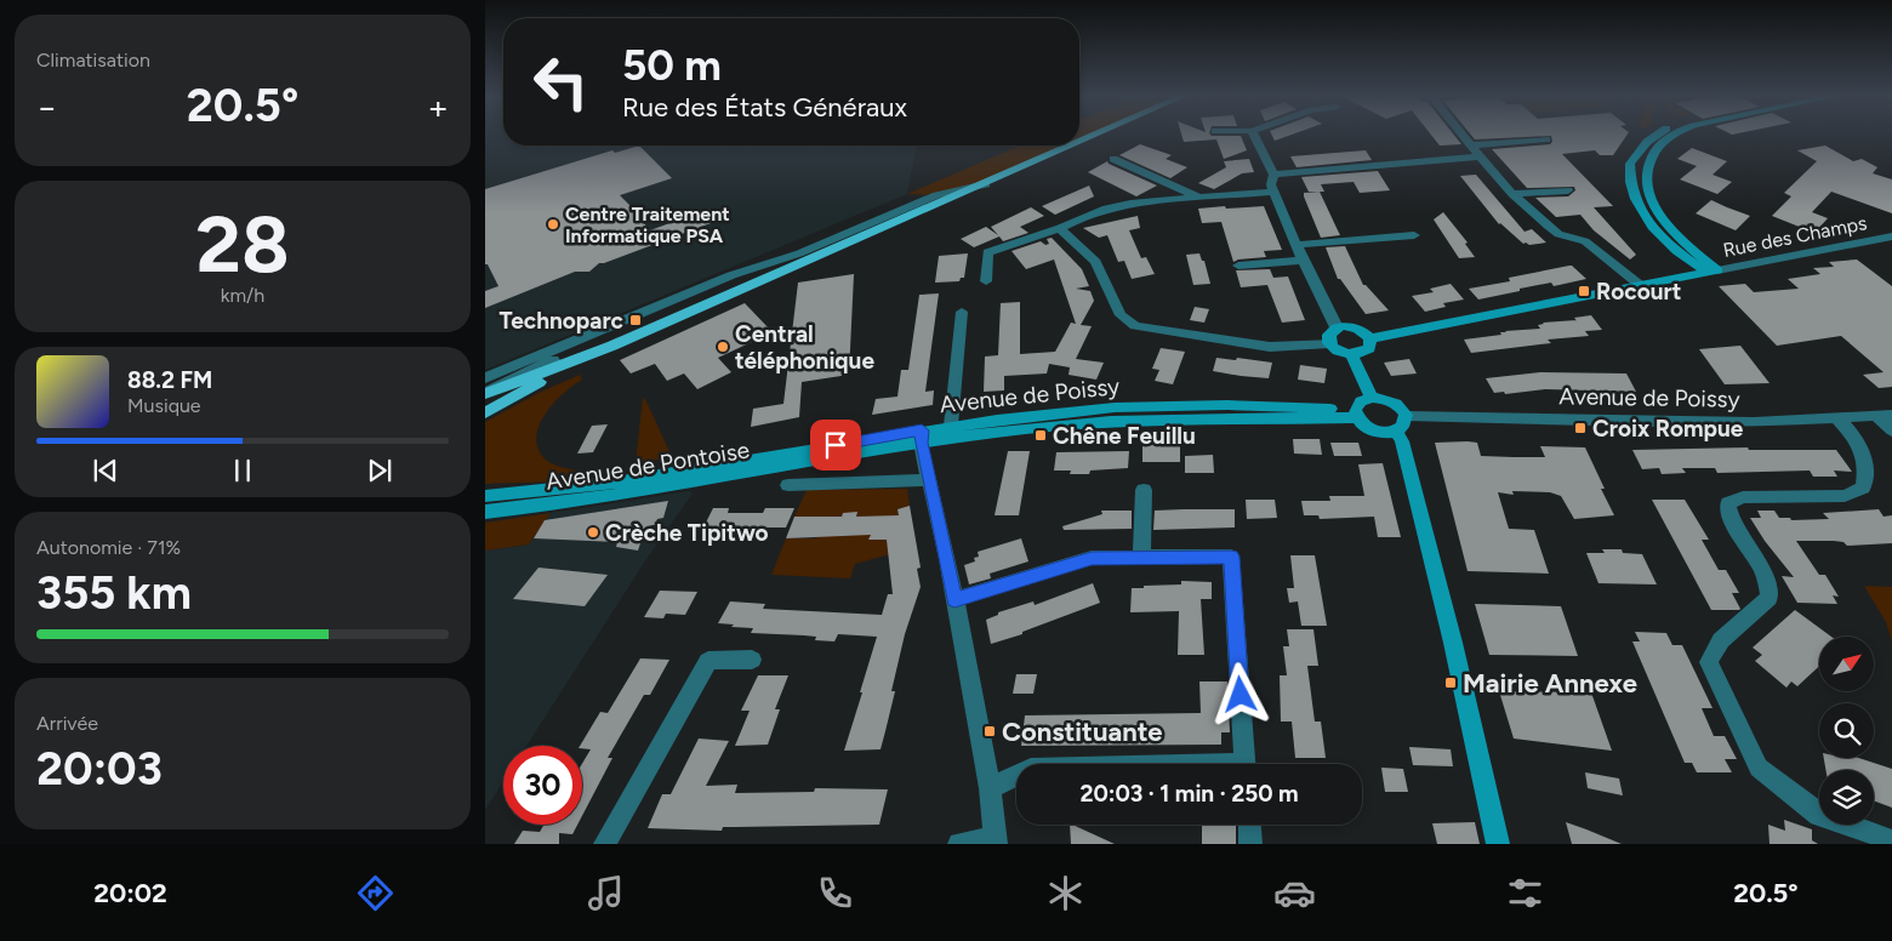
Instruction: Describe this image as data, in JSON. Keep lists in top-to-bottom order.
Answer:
{
  "streets": {
    "street": ["Rue des Champs", "Avenue de Poissy", "Avenue de Pontoise"]
  },
  "crossings": [
    ["Avenue de Poissy", "Avenue de Pontoise"]
  ],
  "places": {
    "other": ["Centre Traitement Informatique PSA", "Central téléphonique", "Crèche Tipitwo"],
    "transit": [
      "Rocourt",
      "Technoparc",
      "Croix Rompue",
      "Chêne Feuillu",
      "Mairie Annexe",
      "Constituante"
    ]
  },
  "north": "top right",
  "page": {
    "tile": [
      "Climatisation",
      ["28", "km/h"],
      ["Autonomie · 71%", "355 km"],
      ["Arrivée", "20:03"]
    ],
    "turn": ["50 m", "Rue des États Généraux"],
    "heat": ["−", "20.5°", "+"],
    "song": ["88.2 FM", "Musique"],
    "limit": "30",
    "trip": "20:03 · 1 min · 250 m",
    "tabs": ["20:02", "20.5°"]
  }
}
